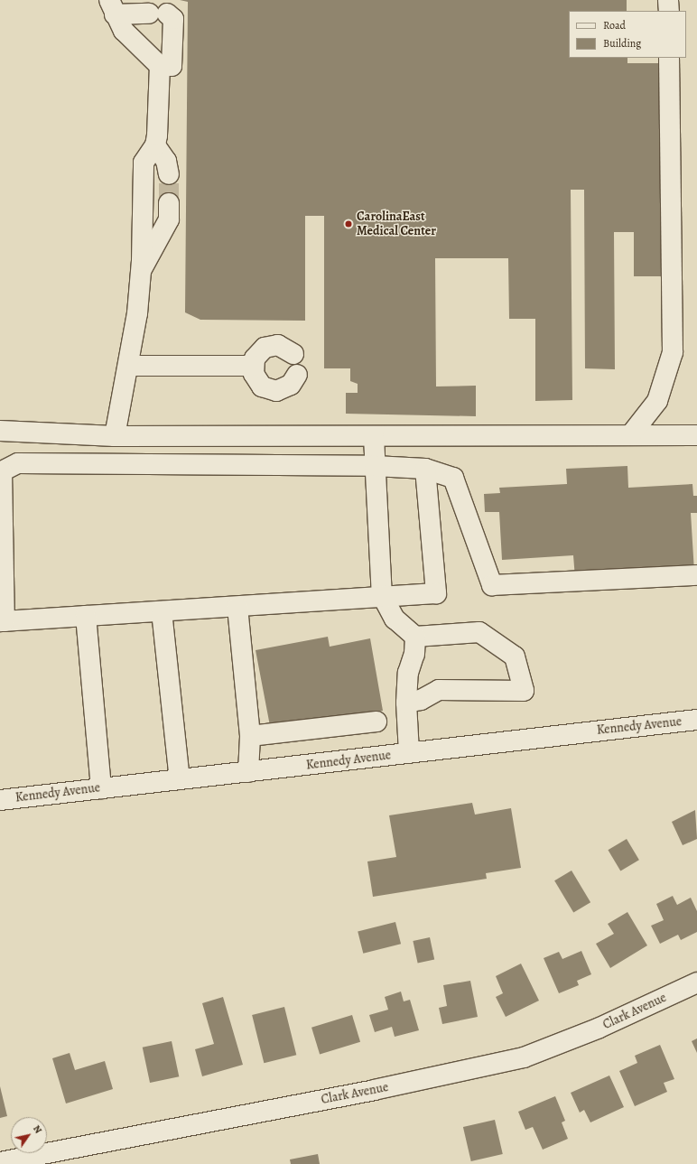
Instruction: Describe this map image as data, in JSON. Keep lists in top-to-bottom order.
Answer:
{
  "streets": {
    "street": ["Kennedy Avenue", "Clark Avenue"]
  },
  "places": ["CarolinaEast Medical Center"],
  "legend": ["Road", "Building"],
  "north": "top right"
}
